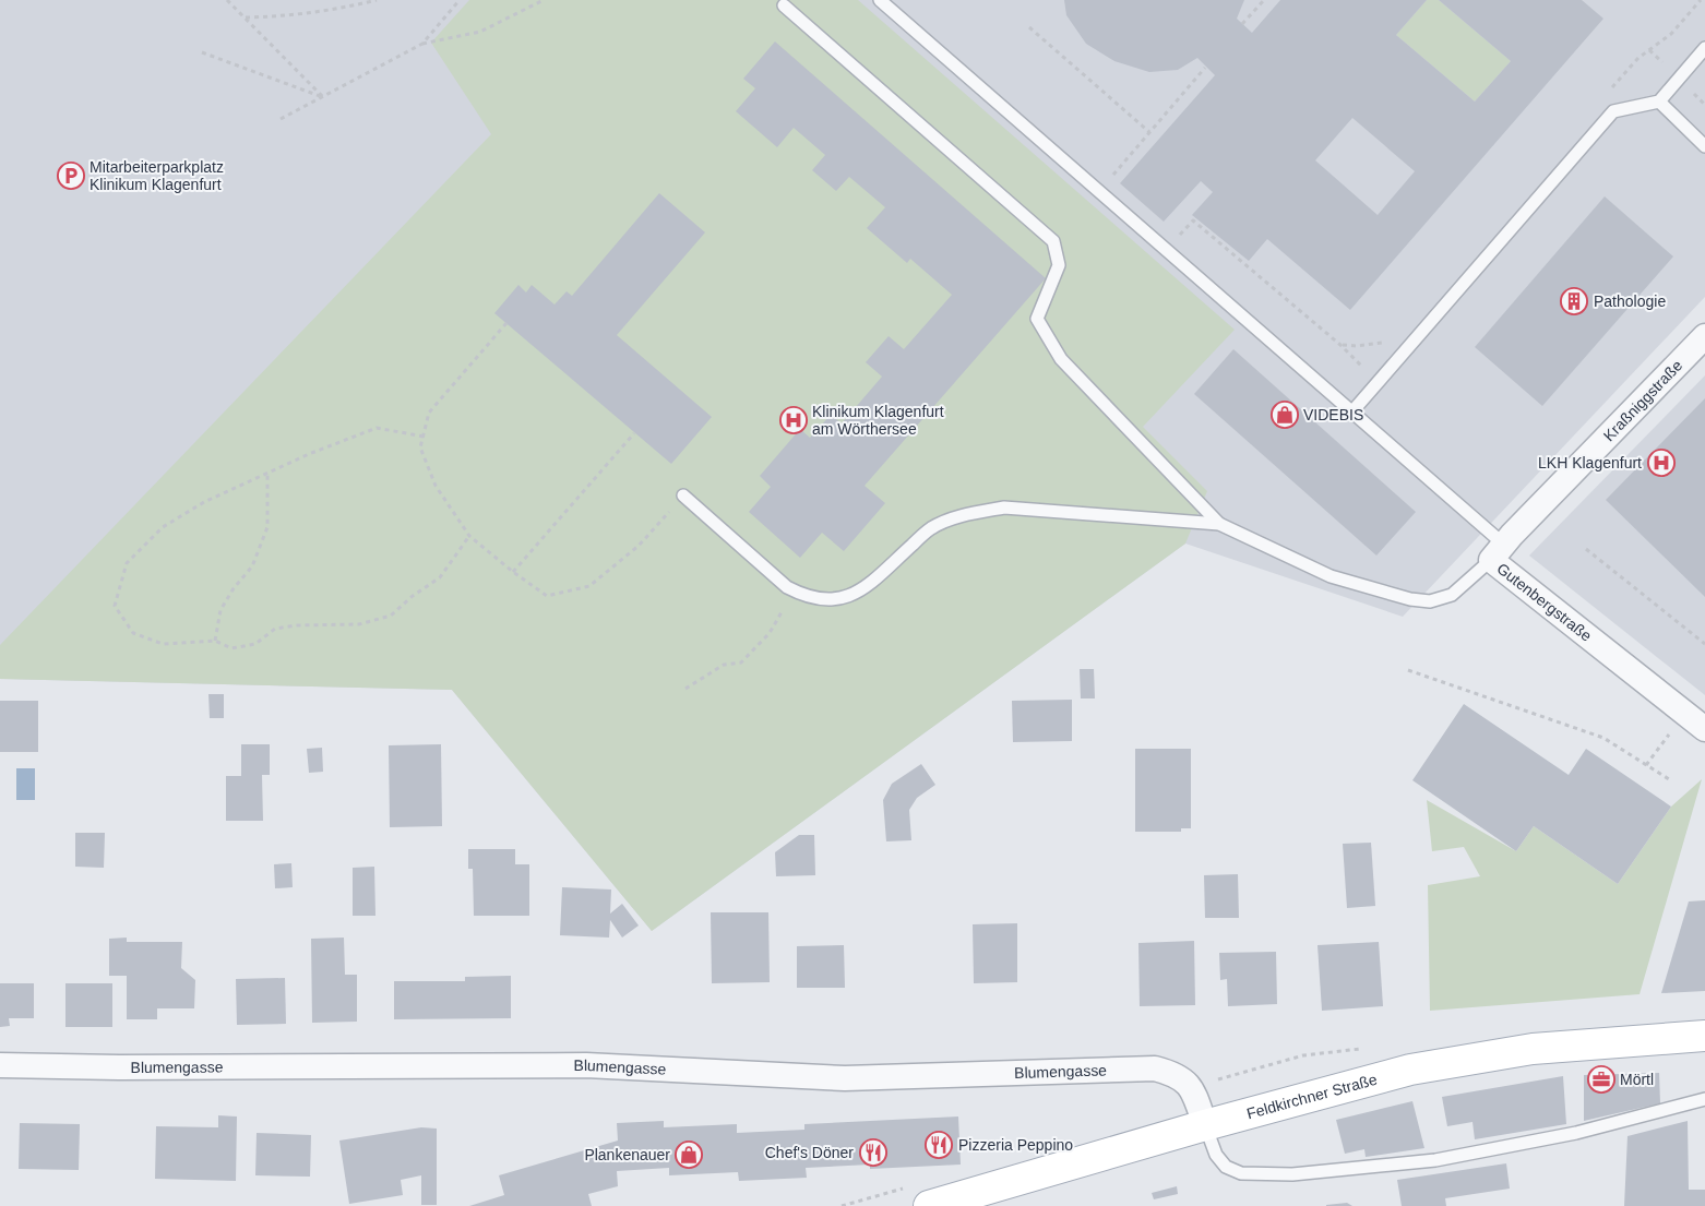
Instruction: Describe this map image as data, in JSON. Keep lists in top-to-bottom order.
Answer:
{
  "streets": {
    "main road": ["Feldkirchner Straße"],
    "street": ["Kraßniggstraße", "Gutenbergstraße", "Blumengasse"]
  },
  "crossings": [
    ["Kraßniggstraße", "Gutenbergstraße"],
    ["Blumengasse", "Feldkirchner Straße"]
  ],
  "places": {
    "parking": ["Mitarbeiterparkplatz Klinikum Klagenfurt"],
    "building": ["Pathologie"],
    "shop": ["VIDEBIS", "Plankenauer"],
    "hospital": ["Klinikum Klagenfurt am Wörthersee", "LKH Klagenfurt"],
    "office": ["Mörtl"],
    "restaurant": ["Pizzeria Peppino", "Chef's Döner"]
  }
}
